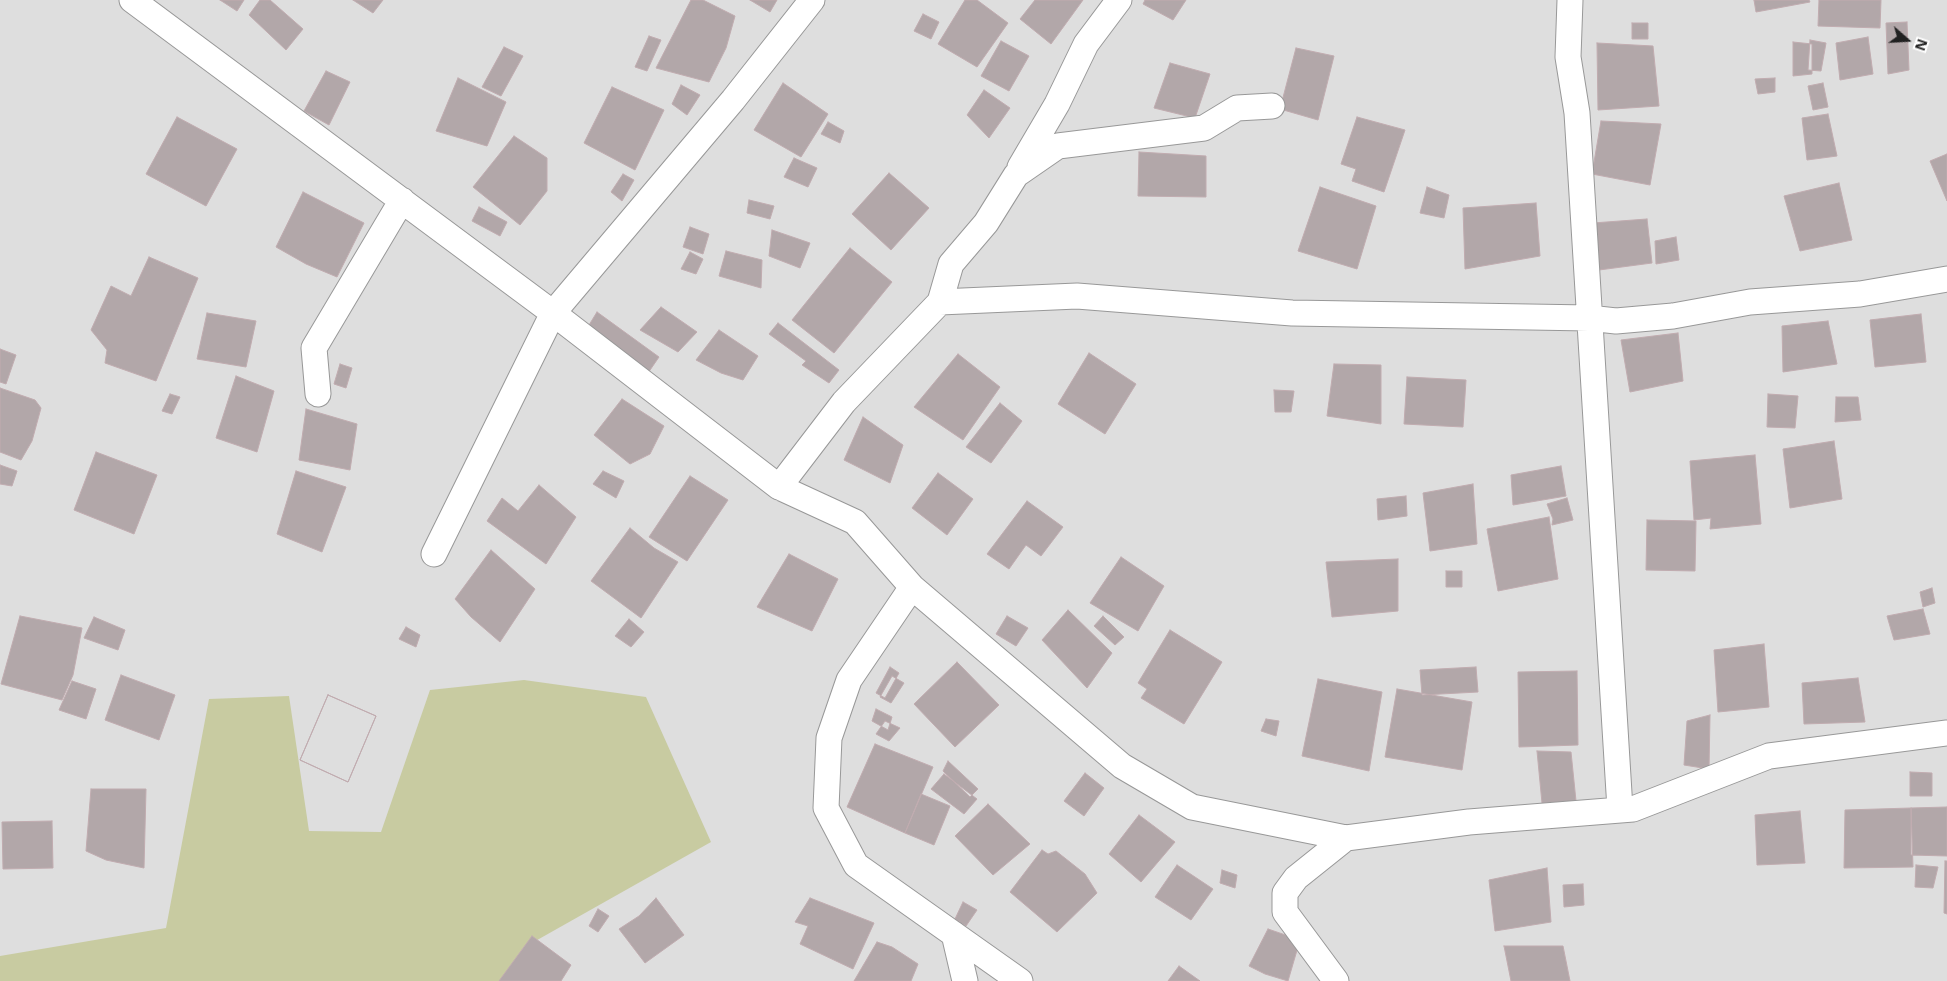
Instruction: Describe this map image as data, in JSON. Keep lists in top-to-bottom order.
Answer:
{
  "north": "right"
}
